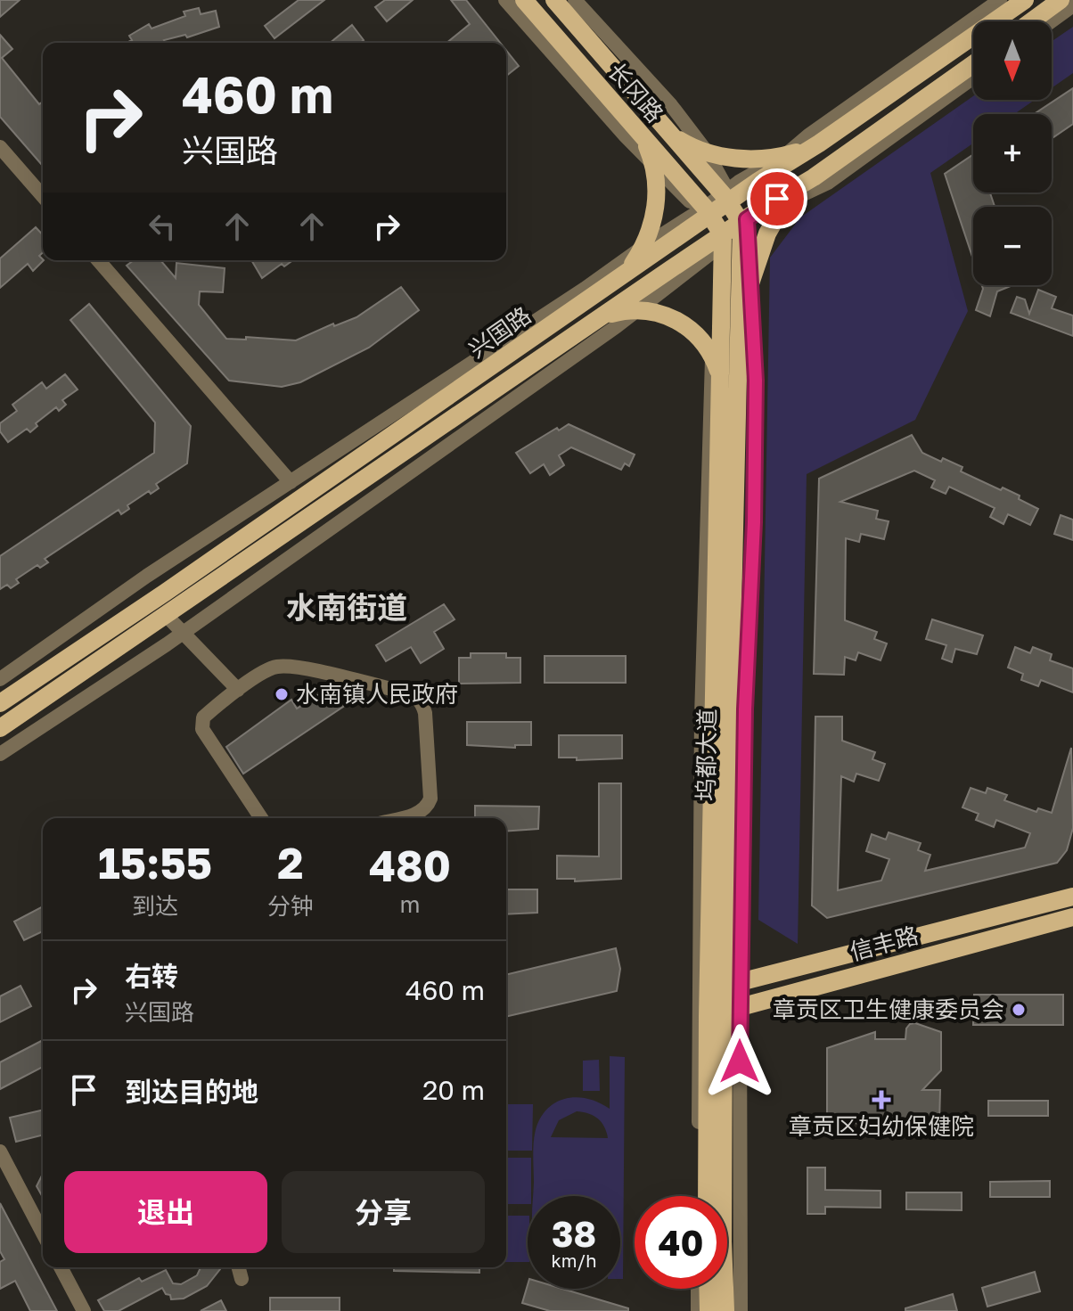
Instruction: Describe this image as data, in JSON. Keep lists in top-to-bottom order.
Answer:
{
  "streets": {
    "main road": [
      "长冈路",
      "兴国路",
      "坞都大道",
      "信丰路"
    ]
  },
  "crossings": [
    ["长冈路", "兴国路"],
    ["兴国路", "坞都大道"],
    ["坞都大道", "信丰路"]
  ],
  "districts": ["水南街道"],
  "places": {
    "other": ["水南镇人民政府", "章贡区卫生健康委员会"],
    "health": ["章贡区妇幼保健院"]
  },
  "north": "bottom",
  "page": {
    "map_buttons": ["+", "−"],
    "turn": ["460 m", "兴国路"],
    "eta": [
      "15:55",
      "到达",
      "2",
      "分钟",
      "480",
      "m"
    ],
    "list": [
      {
        "name": "右转",
        "note": "兴国路",
        "value": "460 m"
      },
      {
        "name": "到达目的地",
        "value": "20 m"
      }
    ],
    "buttons": ["退出", "分享"],
    "speed": "38 km/h",
    "limit": "40"
  }
}
